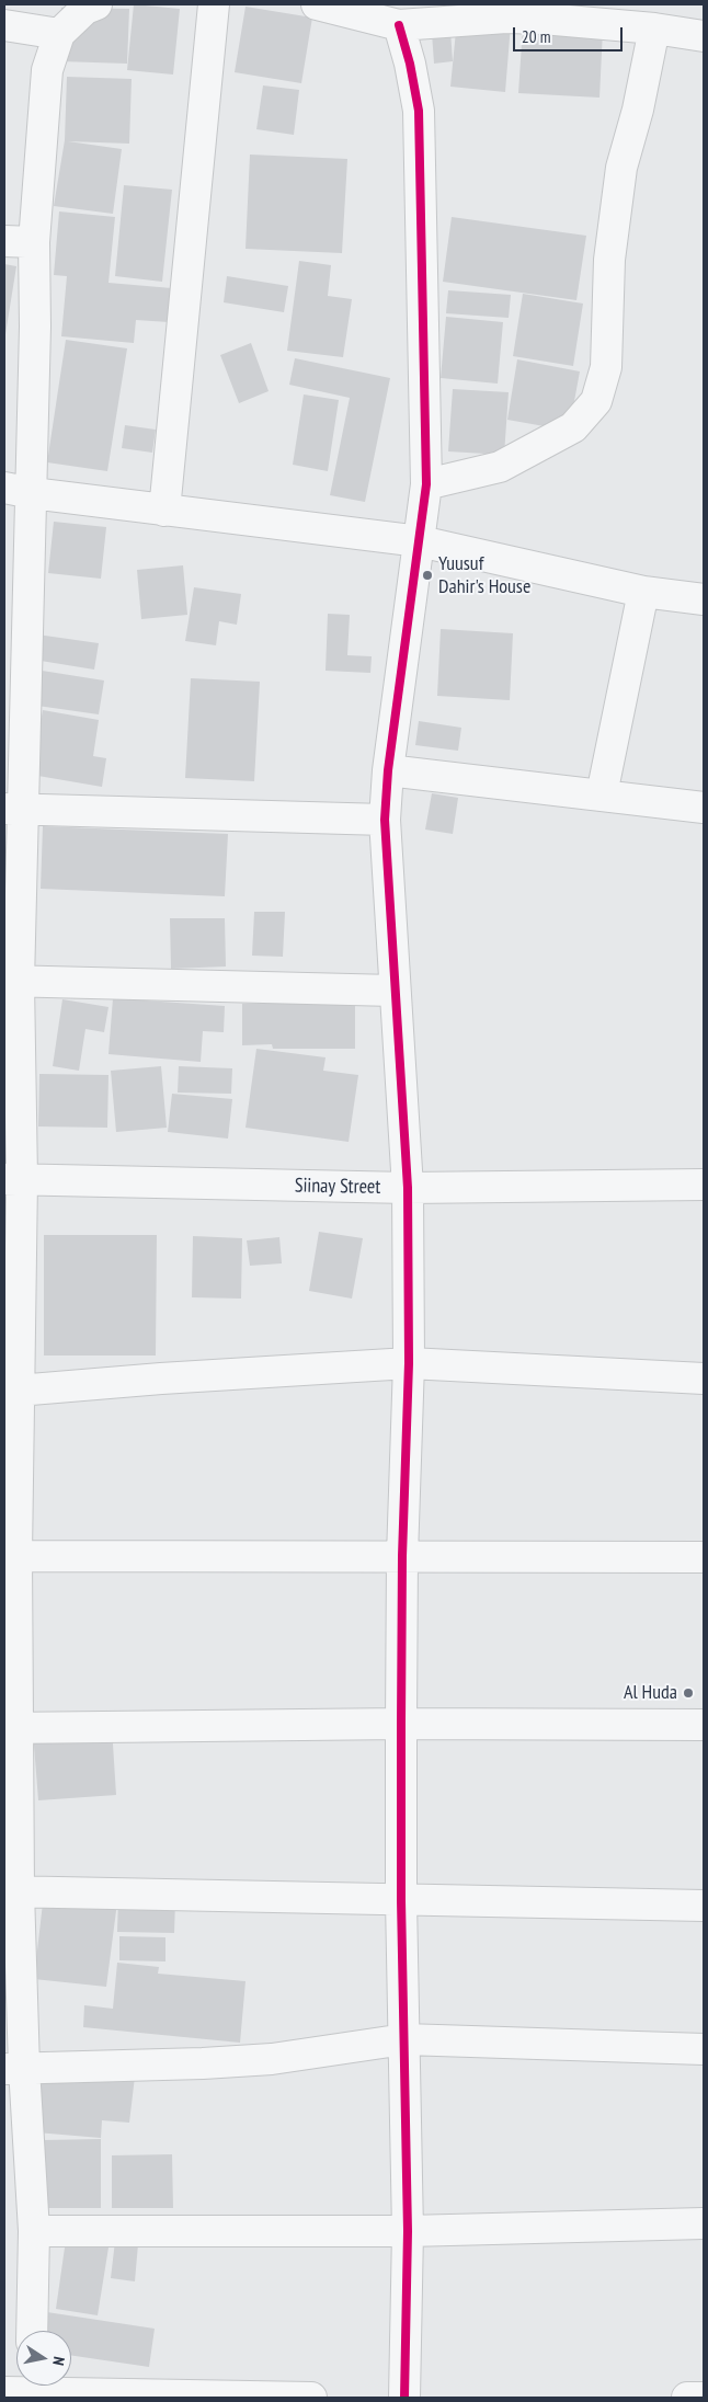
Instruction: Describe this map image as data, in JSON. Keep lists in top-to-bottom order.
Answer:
{
  "streets": {
    "street": ["Siinay Street"]
  },
  "places": ["Yuusuf Dahir's House", "Al Huda"],
  "scale_bar": "20 m",
  "north": "right"
}
